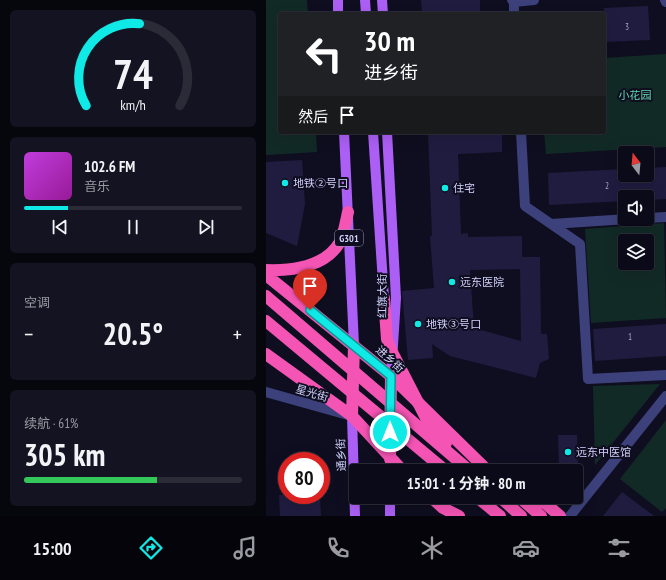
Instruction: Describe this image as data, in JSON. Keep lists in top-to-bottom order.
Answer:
{
  "streets": {
    "highway": ["G301", "红旗大街", "进乡街"],
    "main road": ["通乡街"],
    "street": ["星光街"]
  },
  "crossings": [
    ["G301", "进乡街"],
    ["G301", "星光街"],
    ["G301", "通乡街"],
    ["红旗大街", "进乡街"],
    ["星光街", "通乡街"]
  ],
  "parks": ["小花园"],
  "places": [
    "地铁②号口",
    "住宅",
    "远东医院",
    "地铁③号口",
    "远东中医馆"
  ],
  "house_numbers": ["3", "2", "1"],
  "north": "top",
  "page": {
    "turn": ["30 m", "进乡街"],
    "then": "然后",
    "song": ["102.6 FM", "音乐"],
    "tile": [
      "空调",
      ["续航 · 61%", "305 km"]
    ],
    "heat": ["−", "20.5°", "+"],
    "limit": "80",
    "trip": "15:01 · 1 分钟 · 80 m",
    "tabs": "15:00",
    "gauge": ["74", "km/h"]
  }
}
